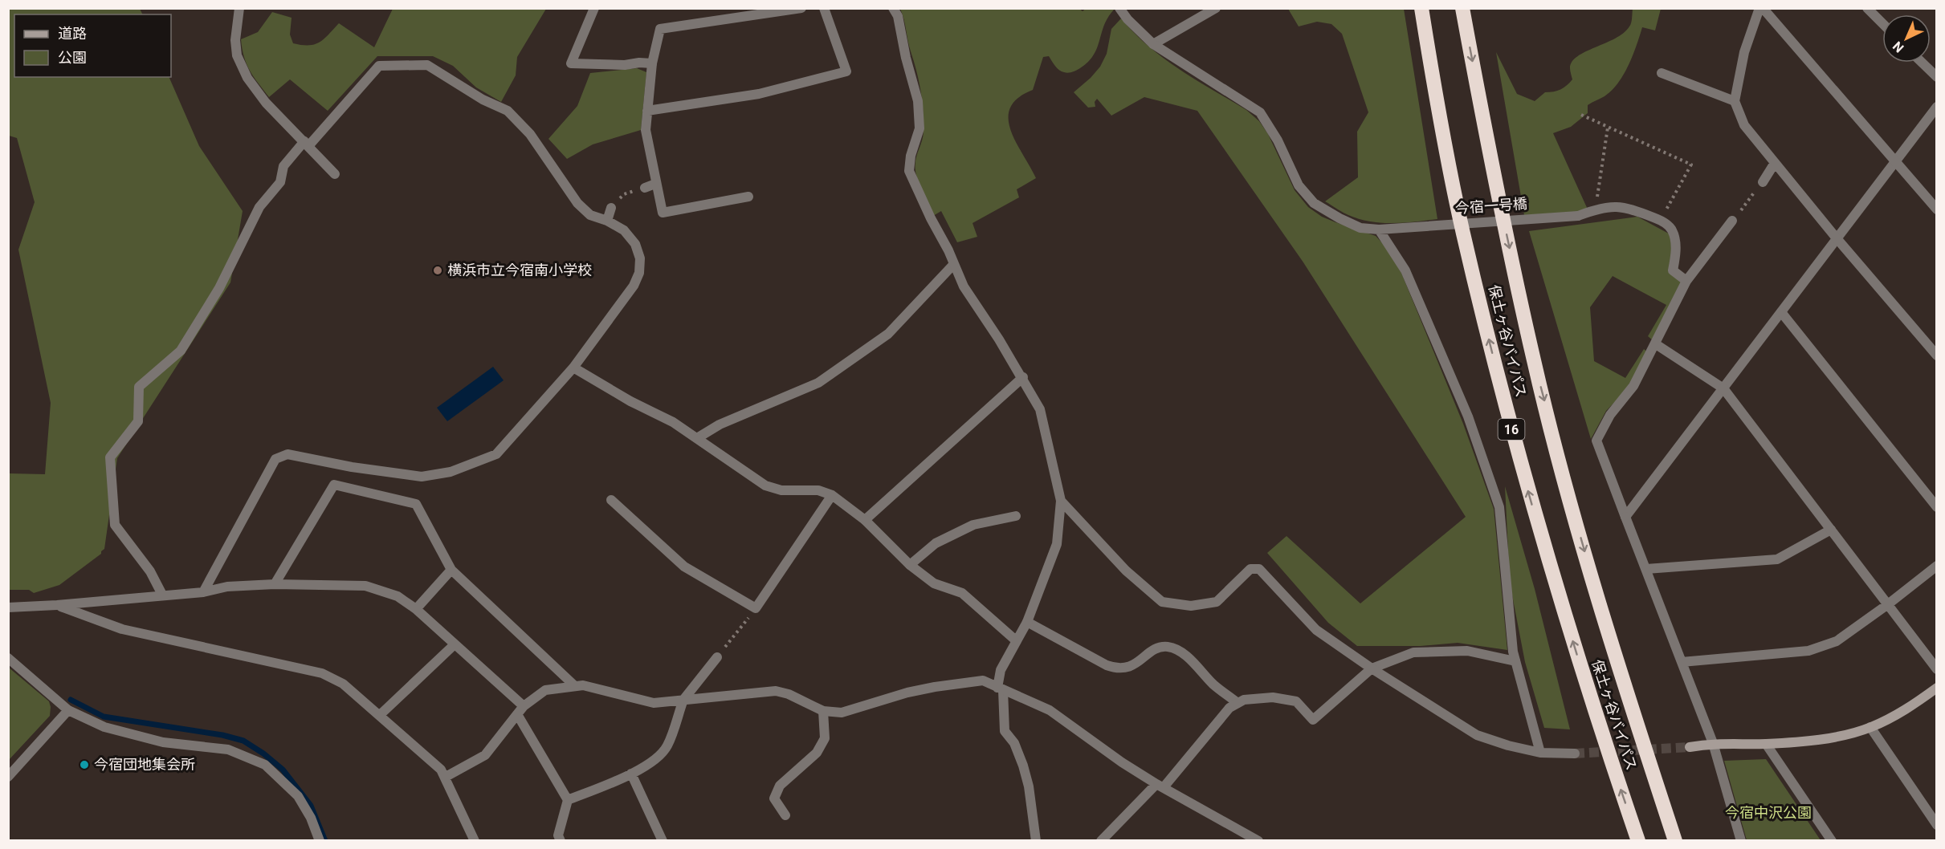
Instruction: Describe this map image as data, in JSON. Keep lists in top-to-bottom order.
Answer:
{
  "streets": {
    "highway": ["保土ヶ谷バイパス", "16"],
    "street": ["今宿一号橋"]
  },
  "parks": ["今宿中沢公園"],
  "places": ["横浜市立今宿南小学校", "今宿団地集会所"],
  "legend": ["道路", "公園"],
  "north": "bottom left"
}
